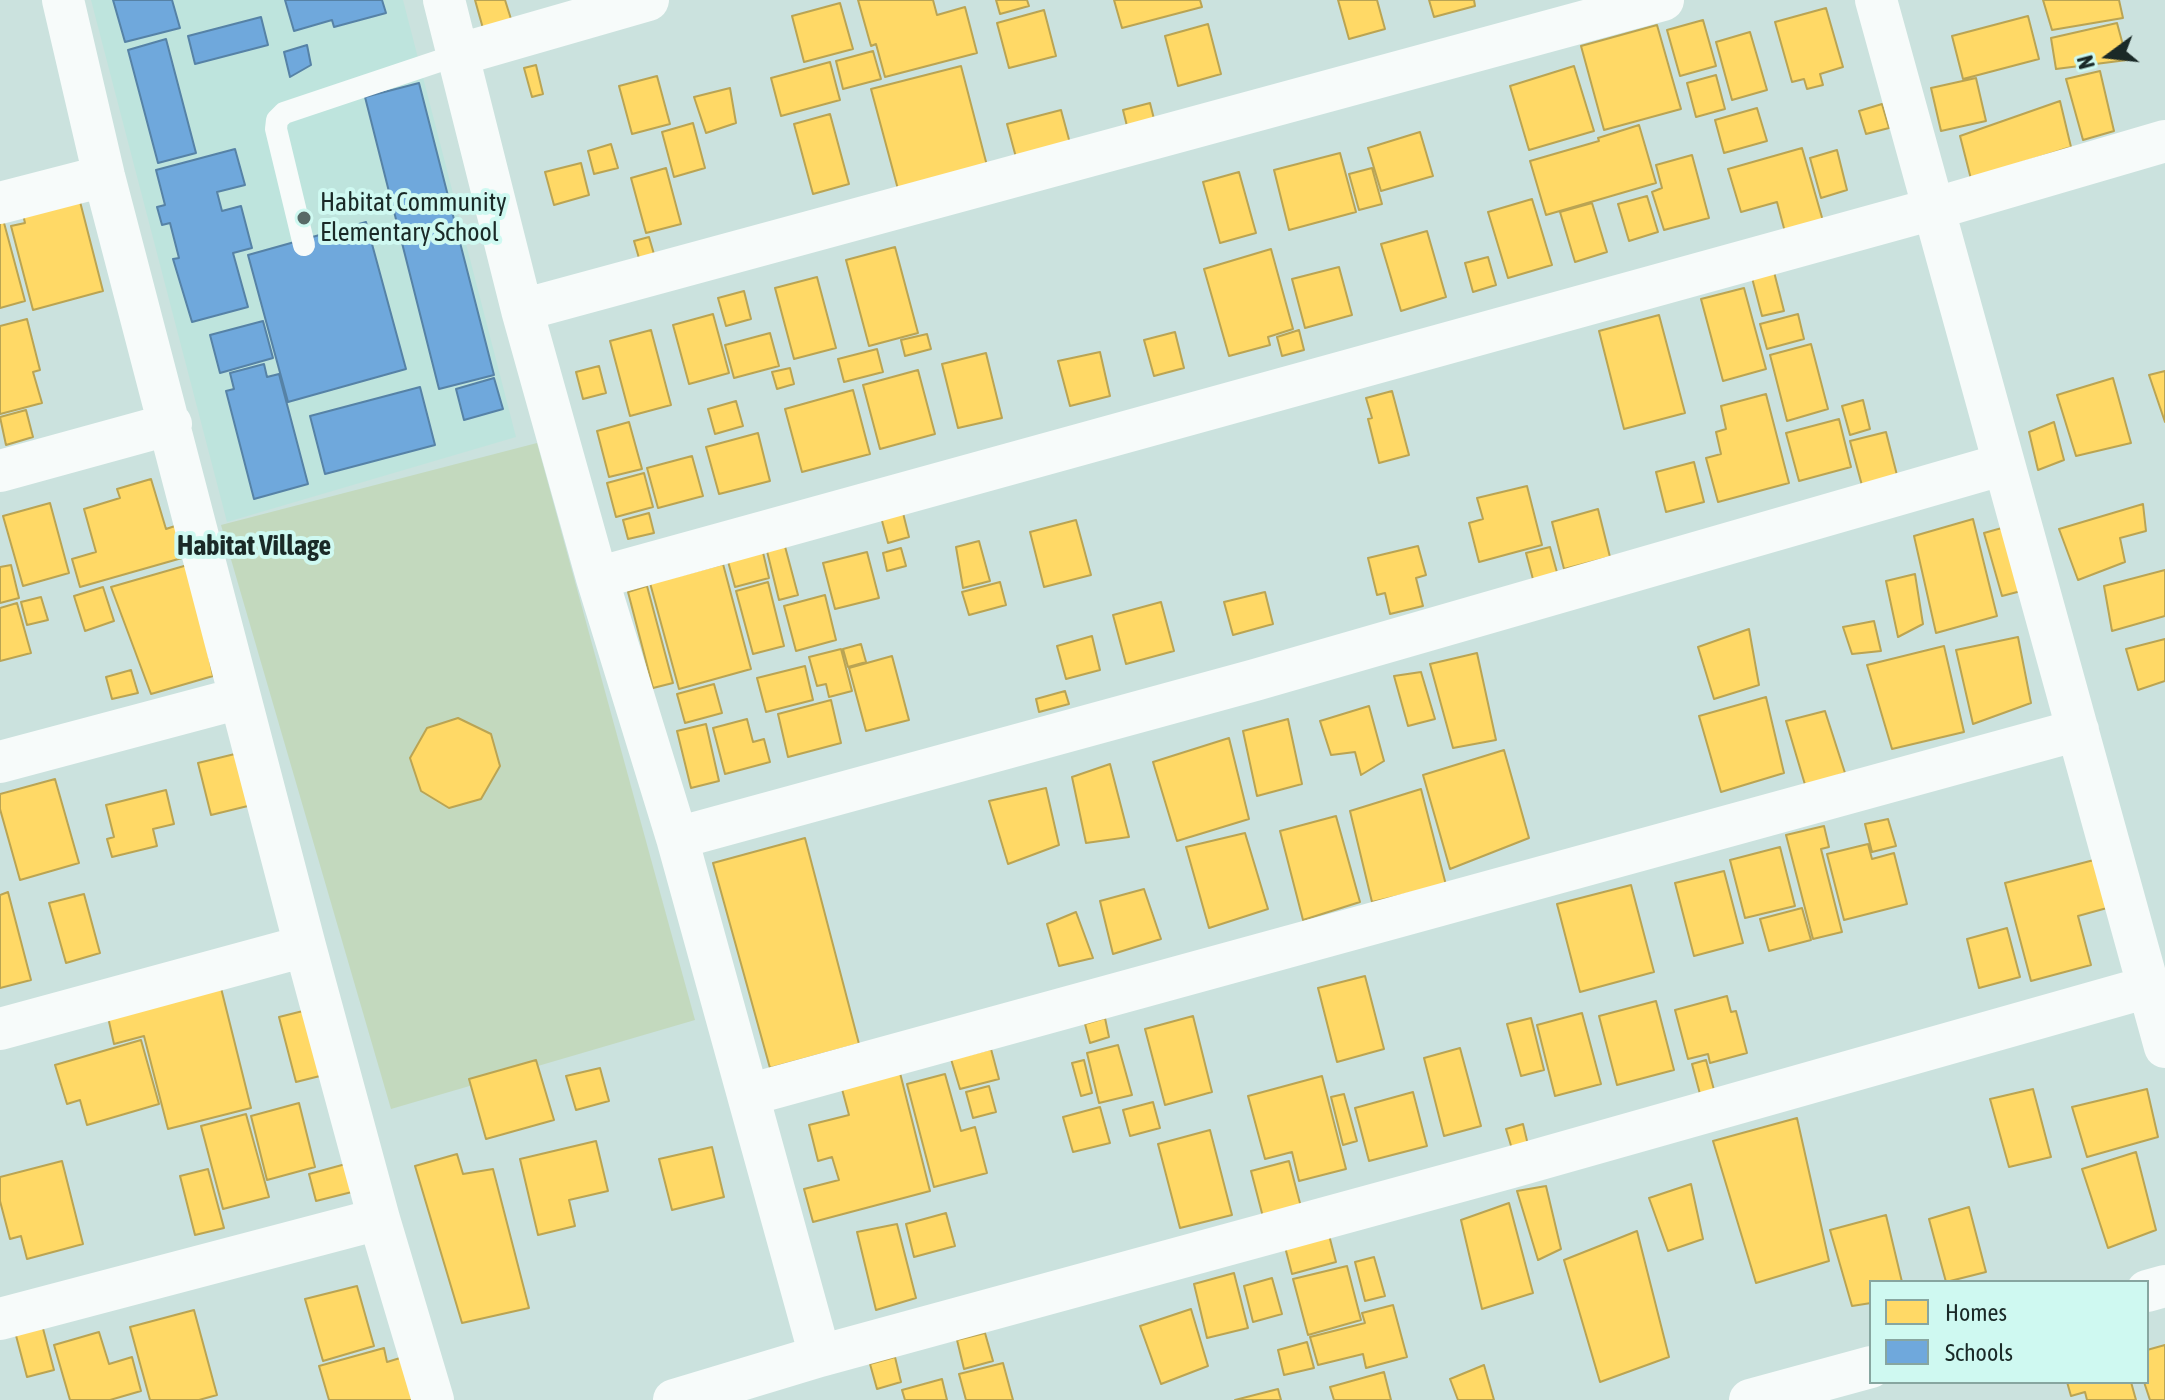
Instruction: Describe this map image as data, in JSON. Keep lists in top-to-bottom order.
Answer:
{
  "districts": ["Habitat Village"],
  "places": ["Habitat Community Elementary School"],
  "legend": ["Homes", "Schools"],
  "north": "left"
}
